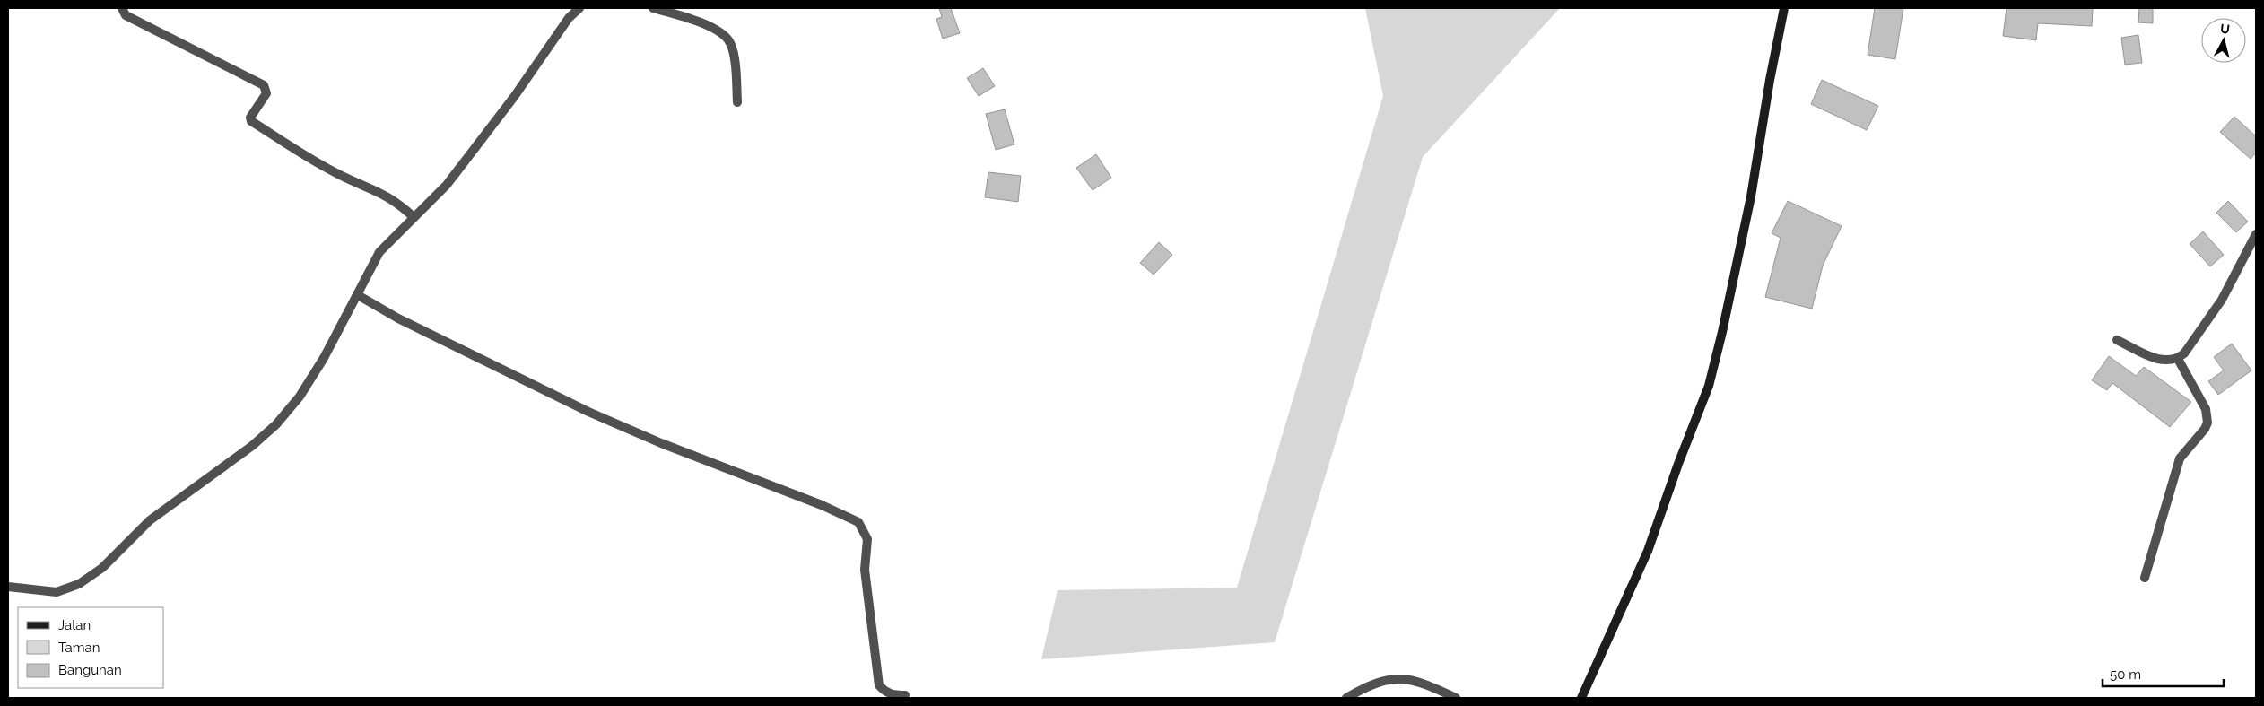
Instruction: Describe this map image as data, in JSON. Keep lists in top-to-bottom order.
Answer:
{
  "legend": ["Jalan", "Taman", "Bangunan"],
  "scale_bar": "50 m",
  "north": "top"
}
